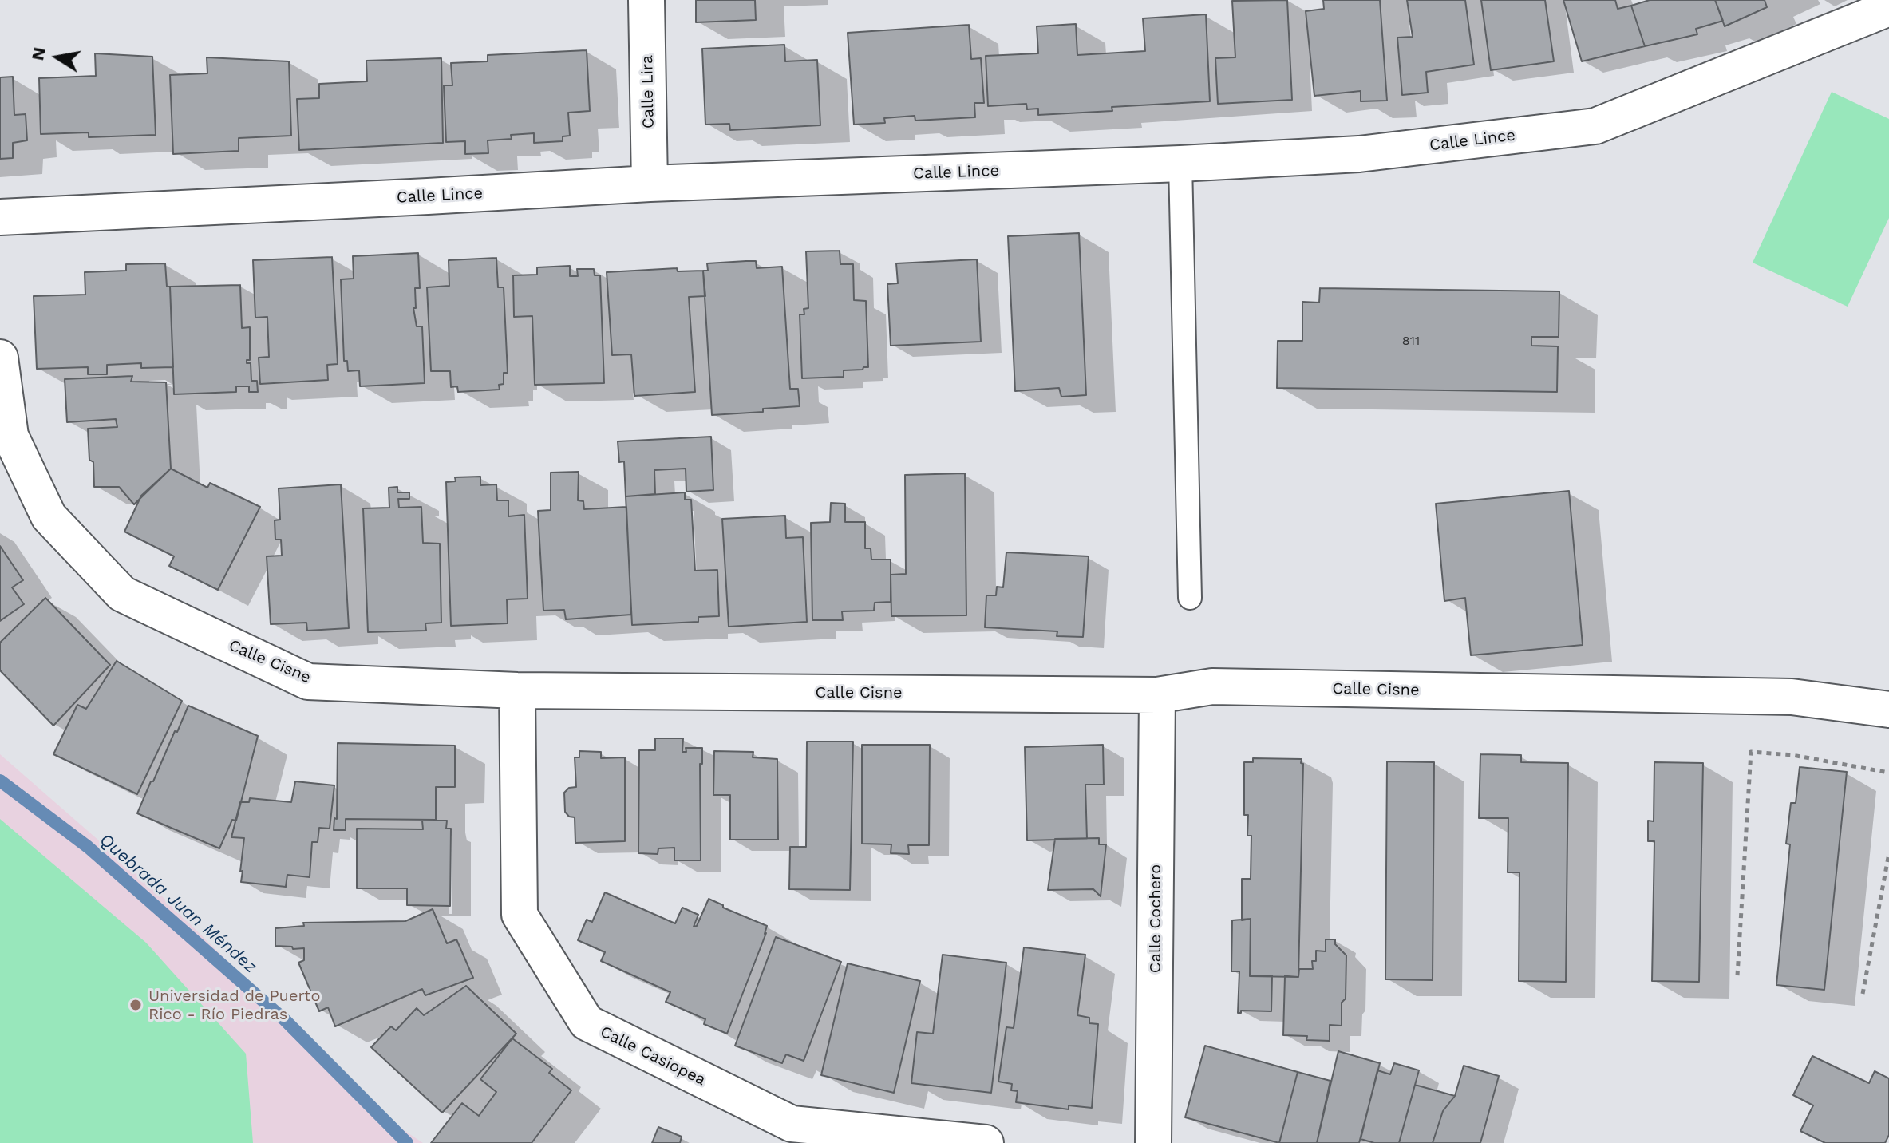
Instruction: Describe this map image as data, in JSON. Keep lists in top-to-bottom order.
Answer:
{
  "streets": {
    "street": [
      "Calle Lira",
      "Calle Lince",
      "Calle Cisne",
      "Calle Cochero",
      "Calle Casiopea"
    ]
  },
  "crossings": [
    ["Calle Lira", "Calle Lince"],
    ["Calle Cisne", "Calle Cochero"],
    ["Calle Cisne", "Calle Casiopea"]
  ],
  "water": ["Quebrada Juan Méndez"],
  "places": ["Universidad de Puerto Rico - Río Piedras"],
  "house_numbers": ["811"],
  "north": "left"
}
